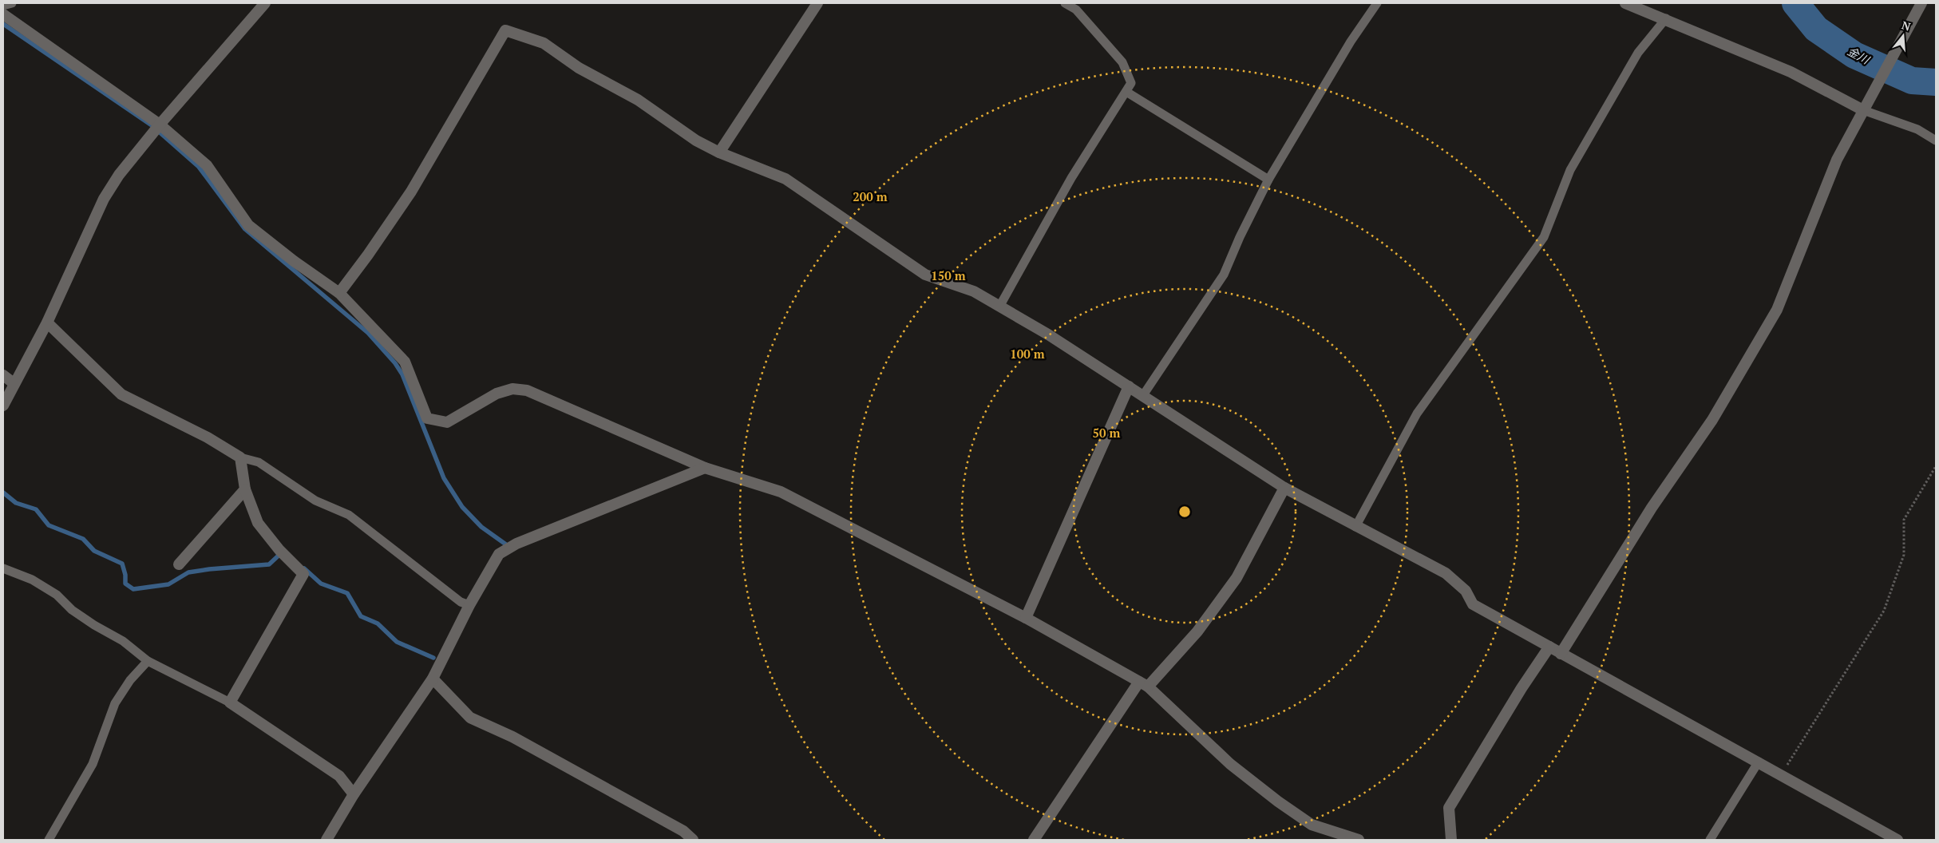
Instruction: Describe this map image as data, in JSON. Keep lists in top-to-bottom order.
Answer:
{
  "water": ["金川"],
  "north": "top",
  "rings": [
    "200 m",
    "150 m",
    "100 m",
    "50 m"
  ]
}
